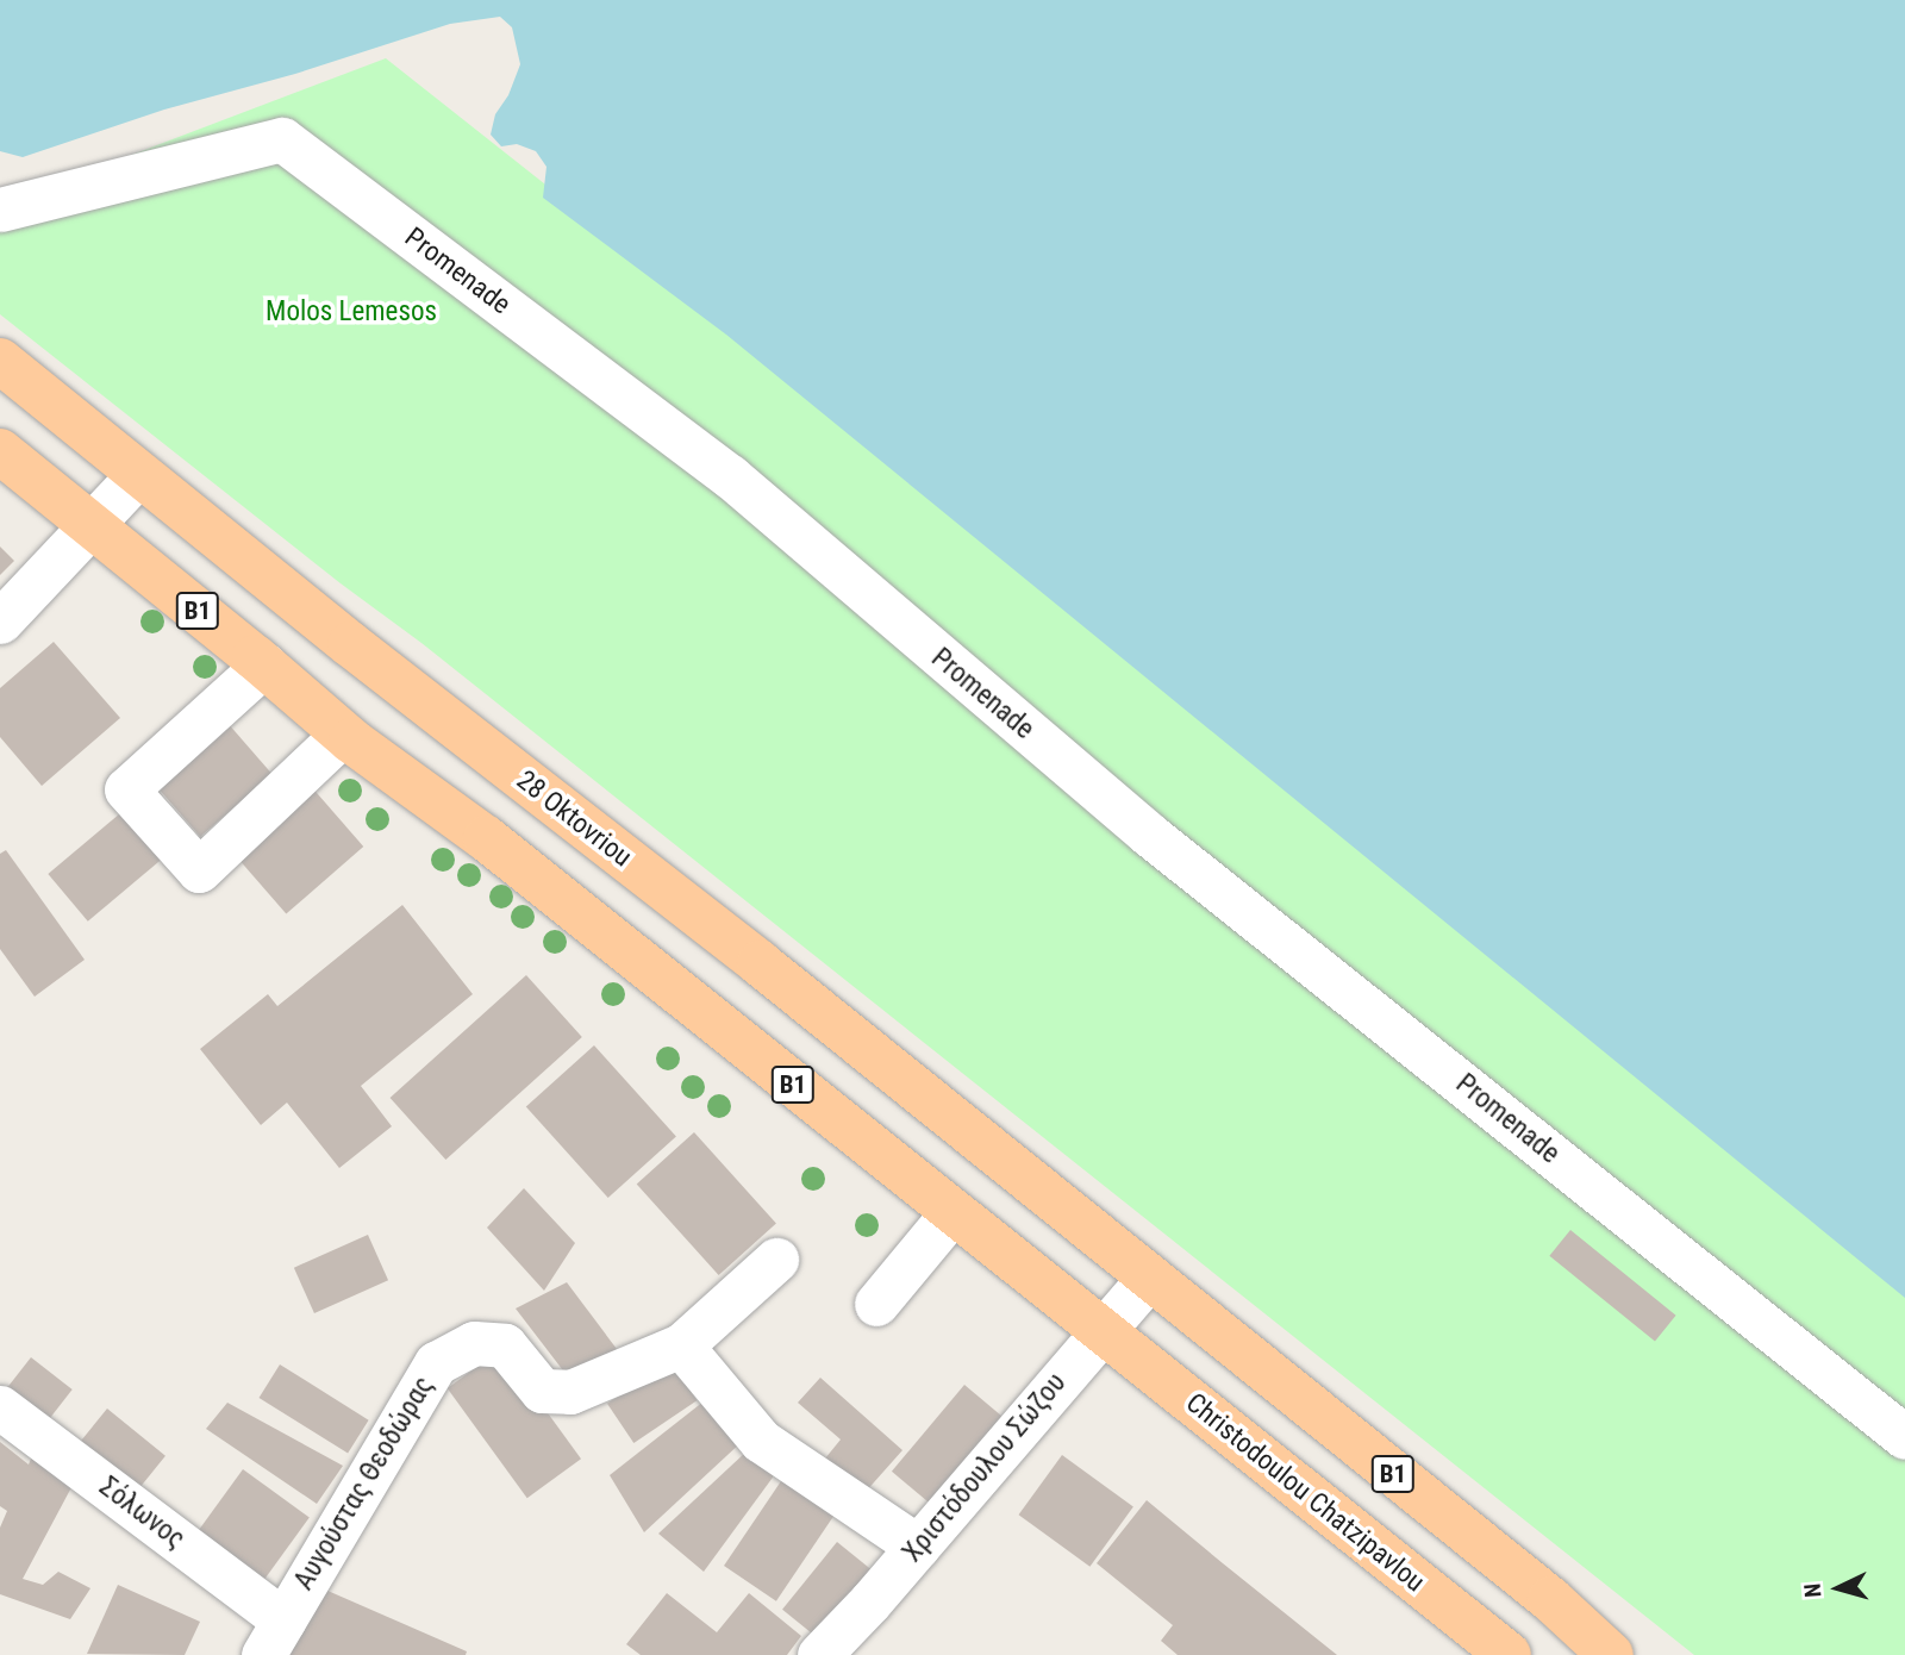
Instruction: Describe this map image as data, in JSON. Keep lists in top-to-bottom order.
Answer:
{
  "streets": {
    "main road": ["B1", "28 Oktovriou", "Christodoulou Chatzipavlou"],
    "street": [
      "Promenade",
      "Χριστόδουλου Σώζου",
      "Αυγούστας Θεοδώρας",
      "Σόλωνος"
    ]
  },
  "crossings": [
    ["B1", "28 Oktovriou"],
    ["B1", "Χριστόδουλου Σώζου"],
    ["B1", "Christodoulou Chatzipavlou"],
    ["28 Oktovriou", "Χριστόδουλου Σώζου"],
    ["Χριστόδουλου Σώζου", "Christodoulou Chatzipavlou"],
    ["Αυγούστας Θεοδώρας", "Σόλωνος"]
  ],
  "parks": ["Molos Lemesos"],
  "north": "left"
}
